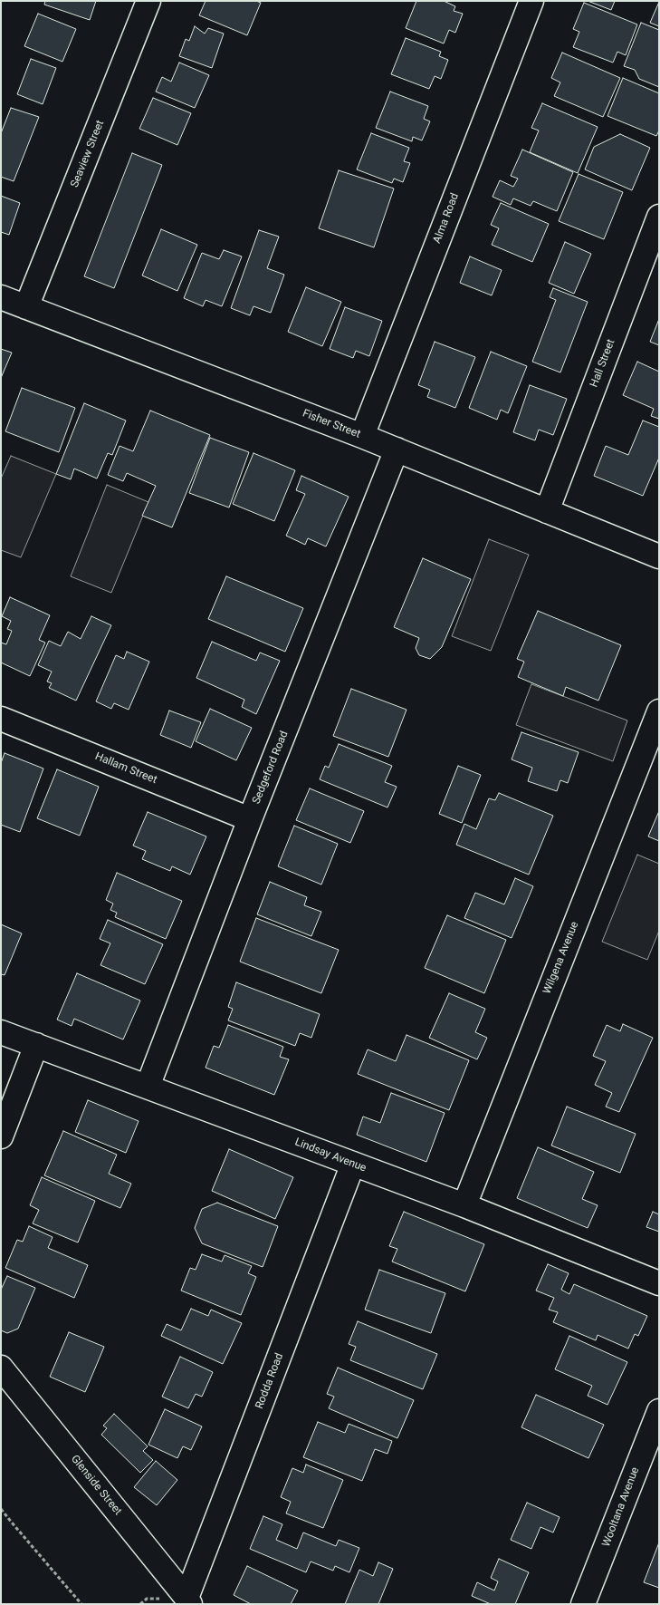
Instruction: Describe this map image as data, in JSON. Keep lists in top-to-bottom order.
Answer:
{
  "streets": {
    "street": [
      "Seaview Street",
      "Alma Road",
      "Hall Street",
      "Fisher Street",
      "Sedgeford Road",
      "Hallam Street",
      "Wilgena Avenue",
      "Lindsay Avenue",
      "Rodda Road",
      "Glenside Street",
      "Wooltana Avenue"
    ]
  },
  "crossings": [
    ["Seaview Street", "Fisher Street"],
    ["Alma Road", "Fisher Street"],
    ["Hall Street", "Fisher Street"],
    ["Fisher Street", "Sedgeford Road"],
    ["Sedgeford Road", "Hallam Street"],
    ["Sedgeford Road", "Lindsay Avenue"],
    ["Wilgena Avenue", "Lindsay Avenue"],
    ["Lindsay Avenue", "Rodda Road"],
    ["Rodda Road", "Glenside Street"]
  ]
}
